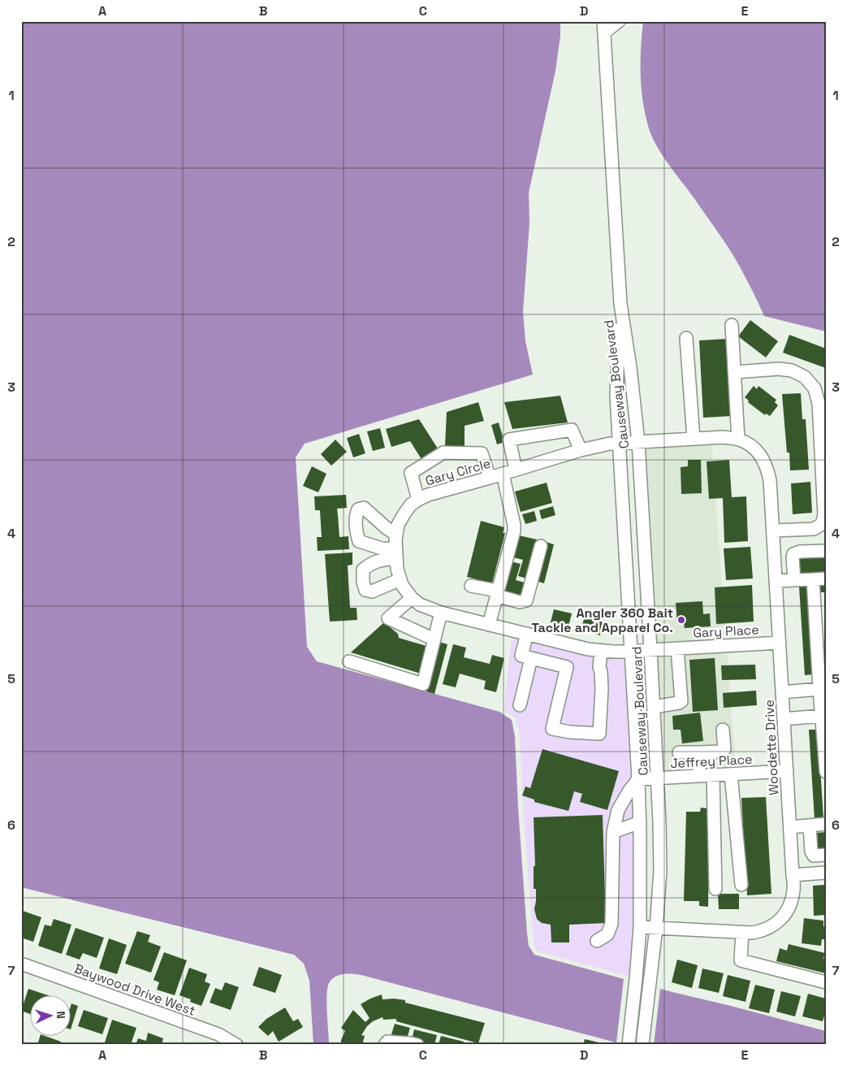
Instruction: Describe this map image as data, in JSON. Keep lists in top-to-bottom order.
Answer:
{
  "streets": {
    "street": [
      "Causeway Boulevard",
      "Gary Circle",
      "Gary Place",
      "Woodette Drive",
      "Jeffrey Place",
      "Baywood Drive West"
    ]
  },
  "crossings": [
    ["Causeway Boulevard", "Gary Circle"],
    ["Causeway Boulevard", "Gary Place"],
    ["Causeway Boulevard", "Woodette Drive"],
    ["Causeway Boulevard", "Jeffrey Place"],
    ["Gary Circle", "Gary Place"],
    ["Gary Circle", "Woodette Drive"],
    ["Gary Place", "Woodette Drive"],
    ["Woodette Drive", "Jeffrey Place"]
  ],
  "places": ["Angler 360 Bait Tackle and Apparel Co."],
  "north": "right",
  "grid": {
    "columns": [
      "A",
      "B",
      "C",
      "D",
      "E"
    ],
    "rows": [
      "1",
      "2",
      "3",
      "4",
      "5",
      "6",
      "7"
    ]
  }
}
